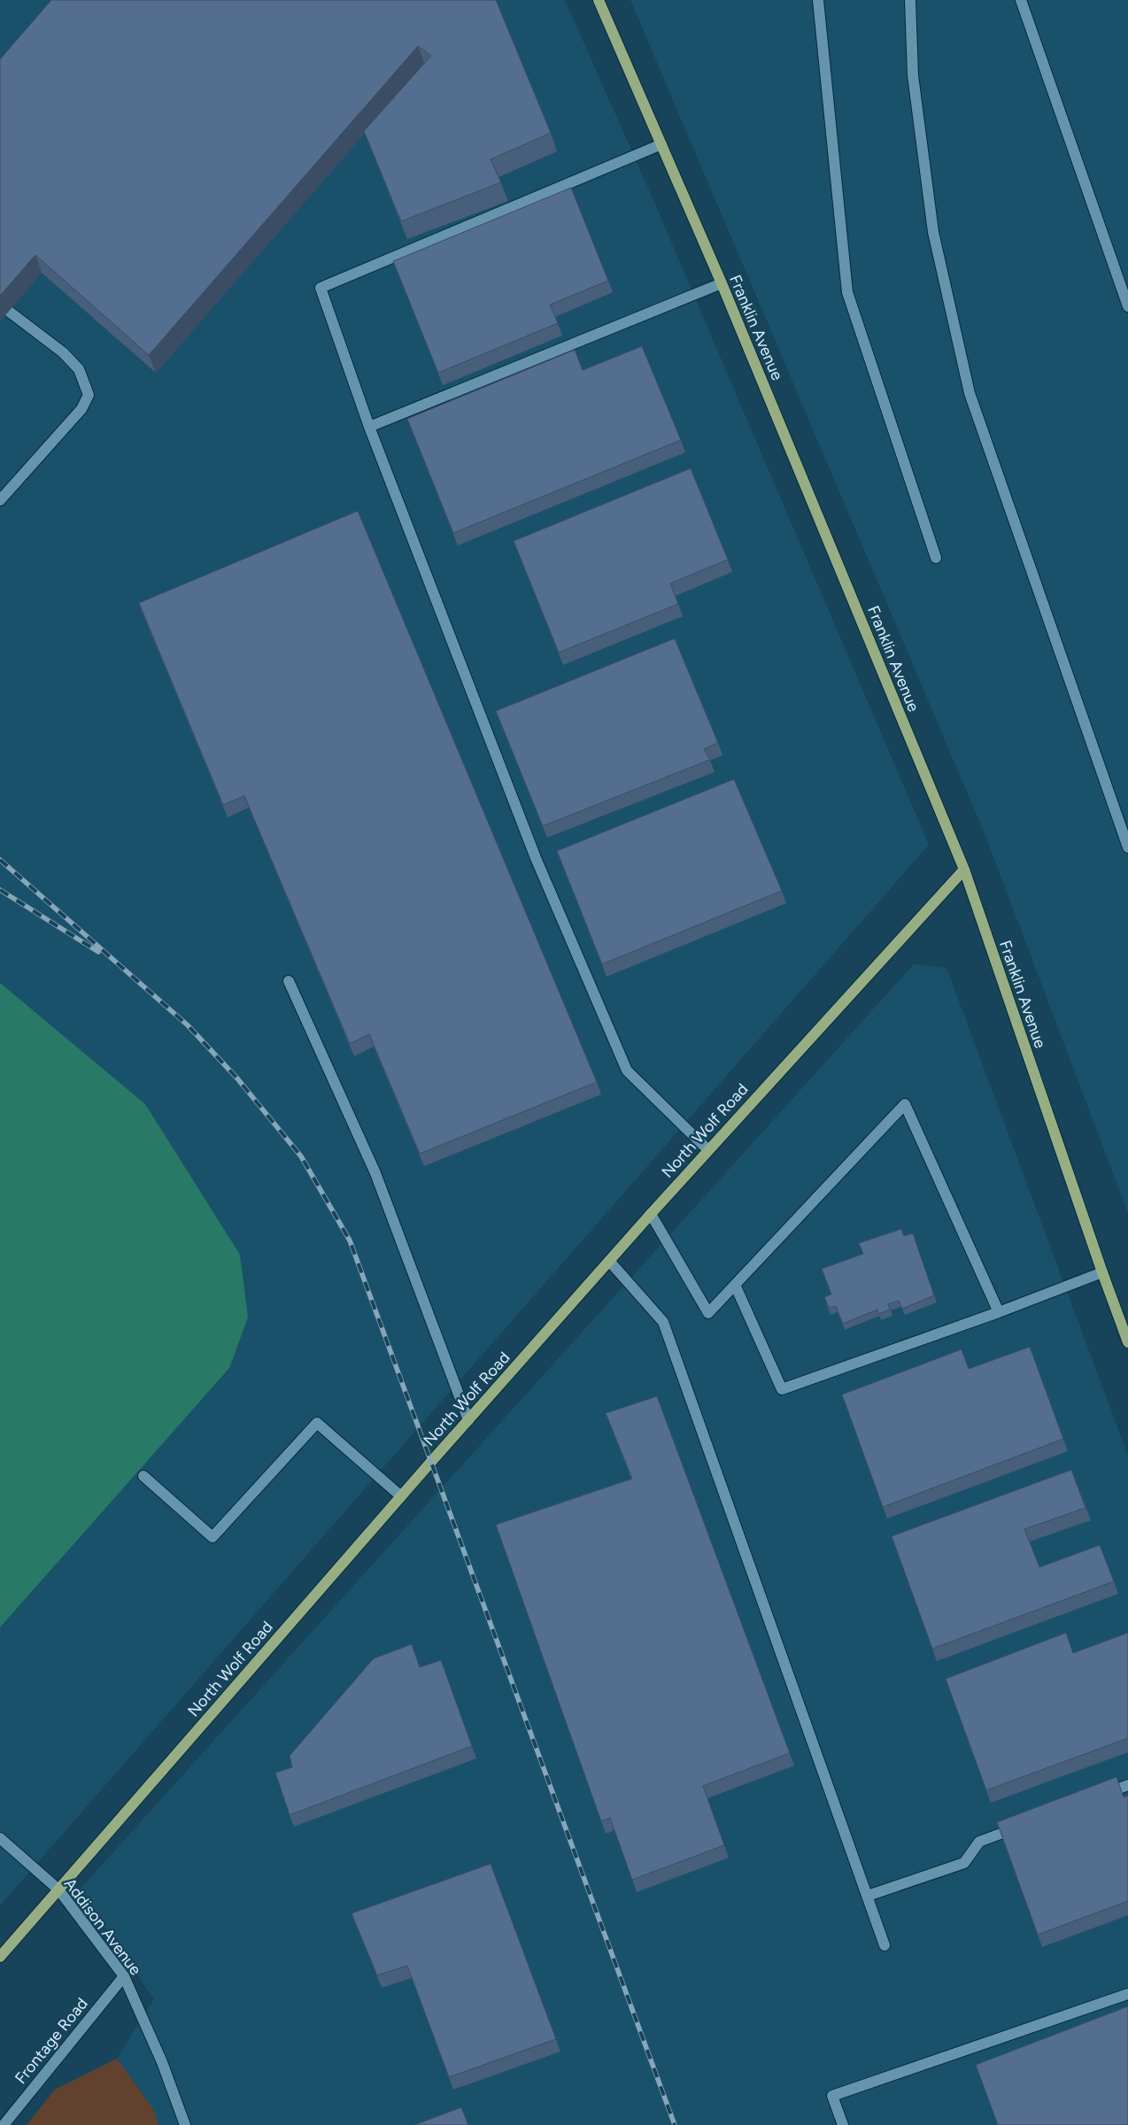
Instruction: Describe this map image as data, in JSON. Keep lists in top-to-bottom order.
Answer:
{
  "streets": {
    "main road": ["Franklin Avenue", "North Wolf Road"],
    "street": ["Addison Avenue", "Frontage Road"]
  },
  "crossings": [
    ["Franklin Avenue", "North Wolf Road"],
    ["North Wolf Road", "Addison Avenue"],
    ["Addison Avenue", "Frontage Road"]
  ]
}
